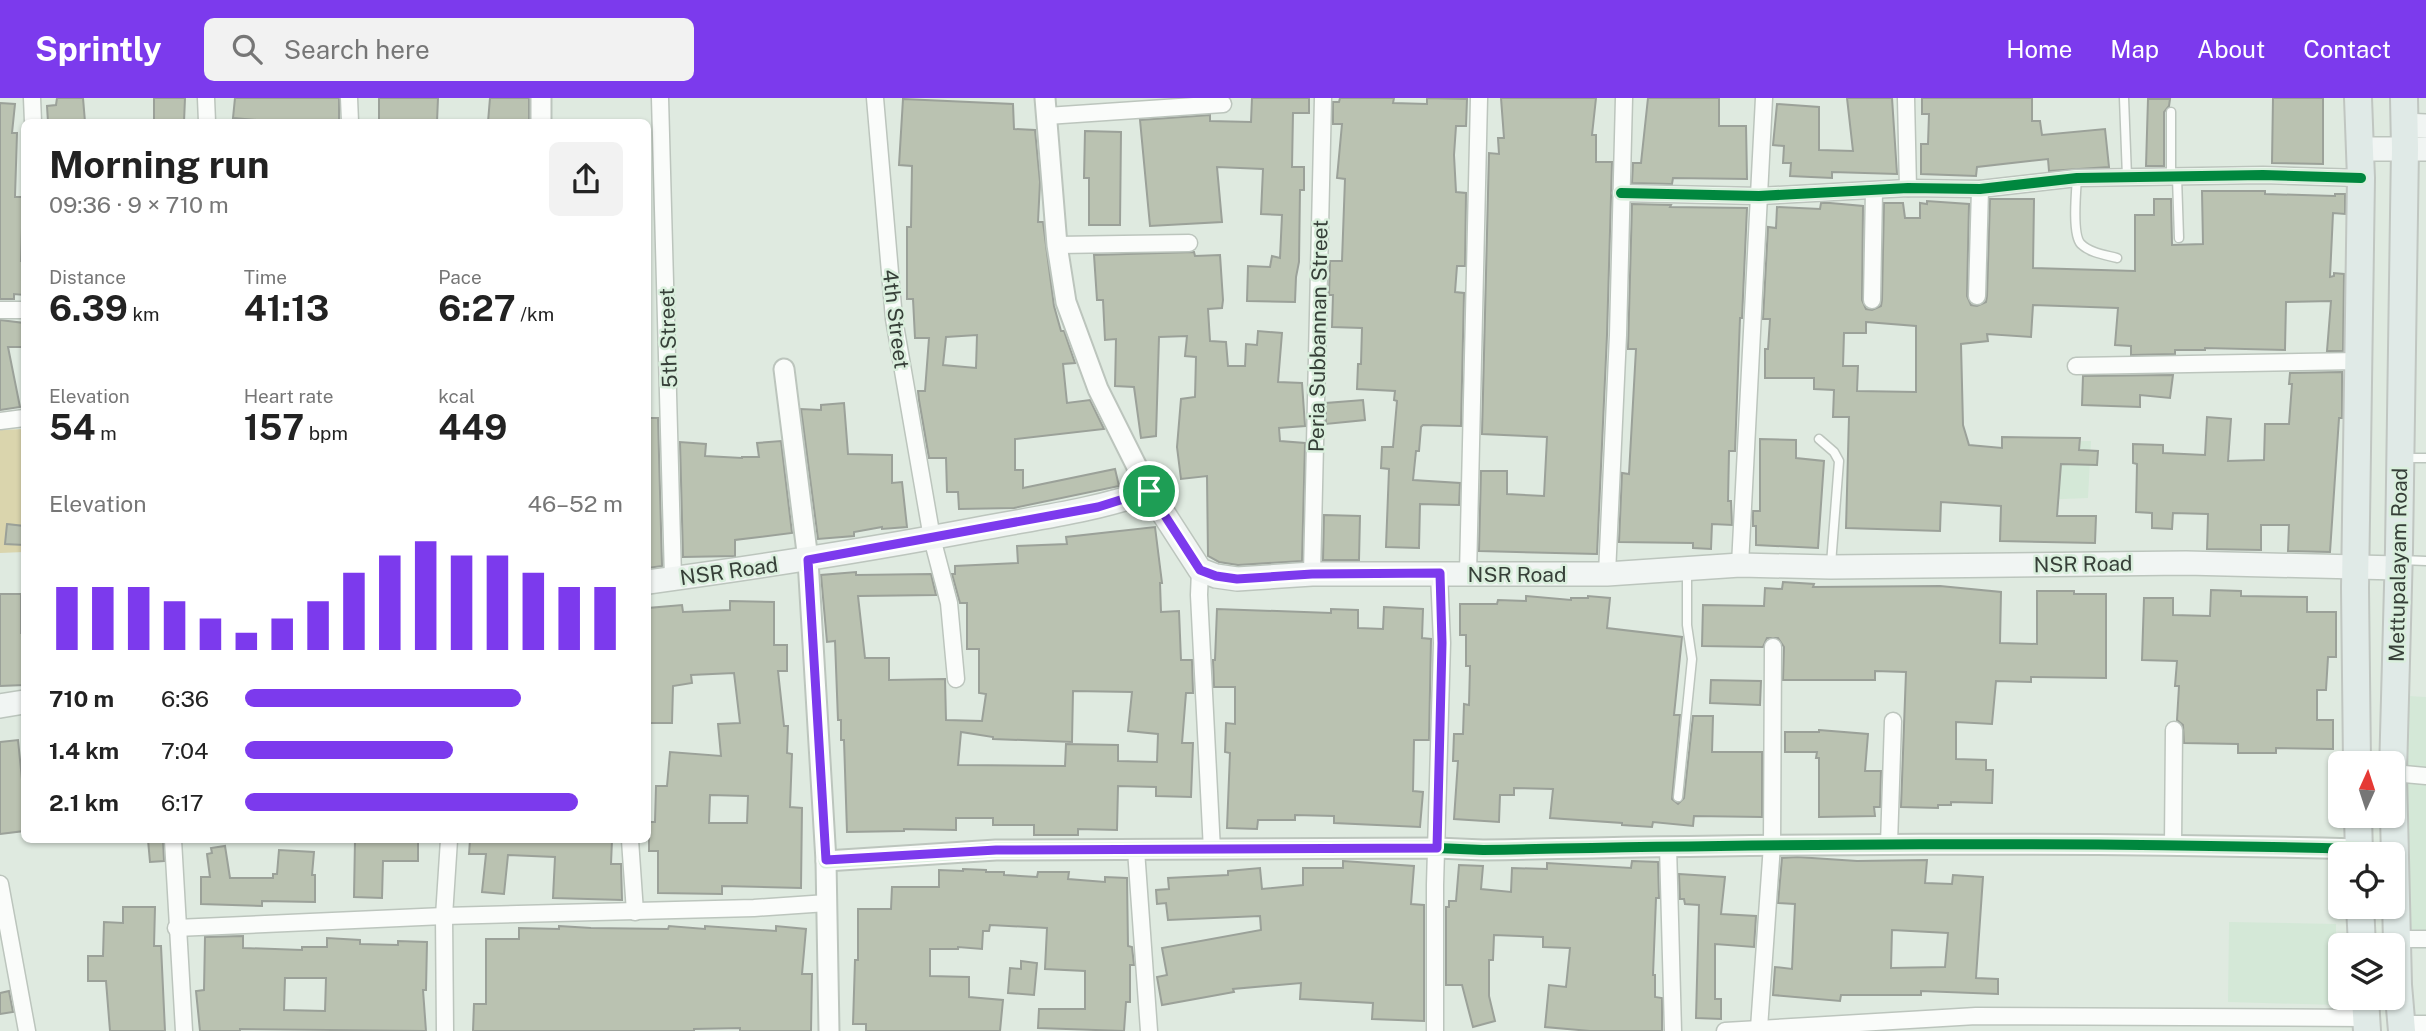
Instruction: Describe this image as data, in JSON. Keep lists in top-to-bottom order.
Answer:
{
  "streets": {
    "highway": ["Mettupalayam Road"],
    "main road": ["NSR Road"],
    "street": ["4th Street", "Peria Subbannan Street", "5th Street"]
  },
  "crossings": [
    ["4th Street", "NSR Road"],
    ["Peria Subbannan Street", "NSR Road"],
    ["5th Street", "NSR Road"],
    ["NSR Road", "Mettupalayam Road"]
  ],
  "north": "top",
  "page": {
    "header": "Sprintly",
    "search": "Search here",
    "nav": [
      "Home",
      "Map",
      "About",
      "Contact"
    ],
    "heading": ["Morning run", "09:36 · 9 × 710 m"],
    "stats": [
      ["Distance", "6.39 km"],
      ["Time", "41:13"],
      ["Pace", "6:27 /km"],
      ["Elevation", "54 m"],
      ["Heart rate", "157 bpm"],
      ["kcal", "449"]
    ],
    "chart": ["Elevation", "46–52 m"],
    "list": [
      {
        "name": "710 m",
        "note": "6:36"
      },
      {
        "name": "1.4 km",
        "note": "7:04"
      },
      {
        "name": "2.1 km",
        "note": "6:17"
      }
    ]
  }
}
